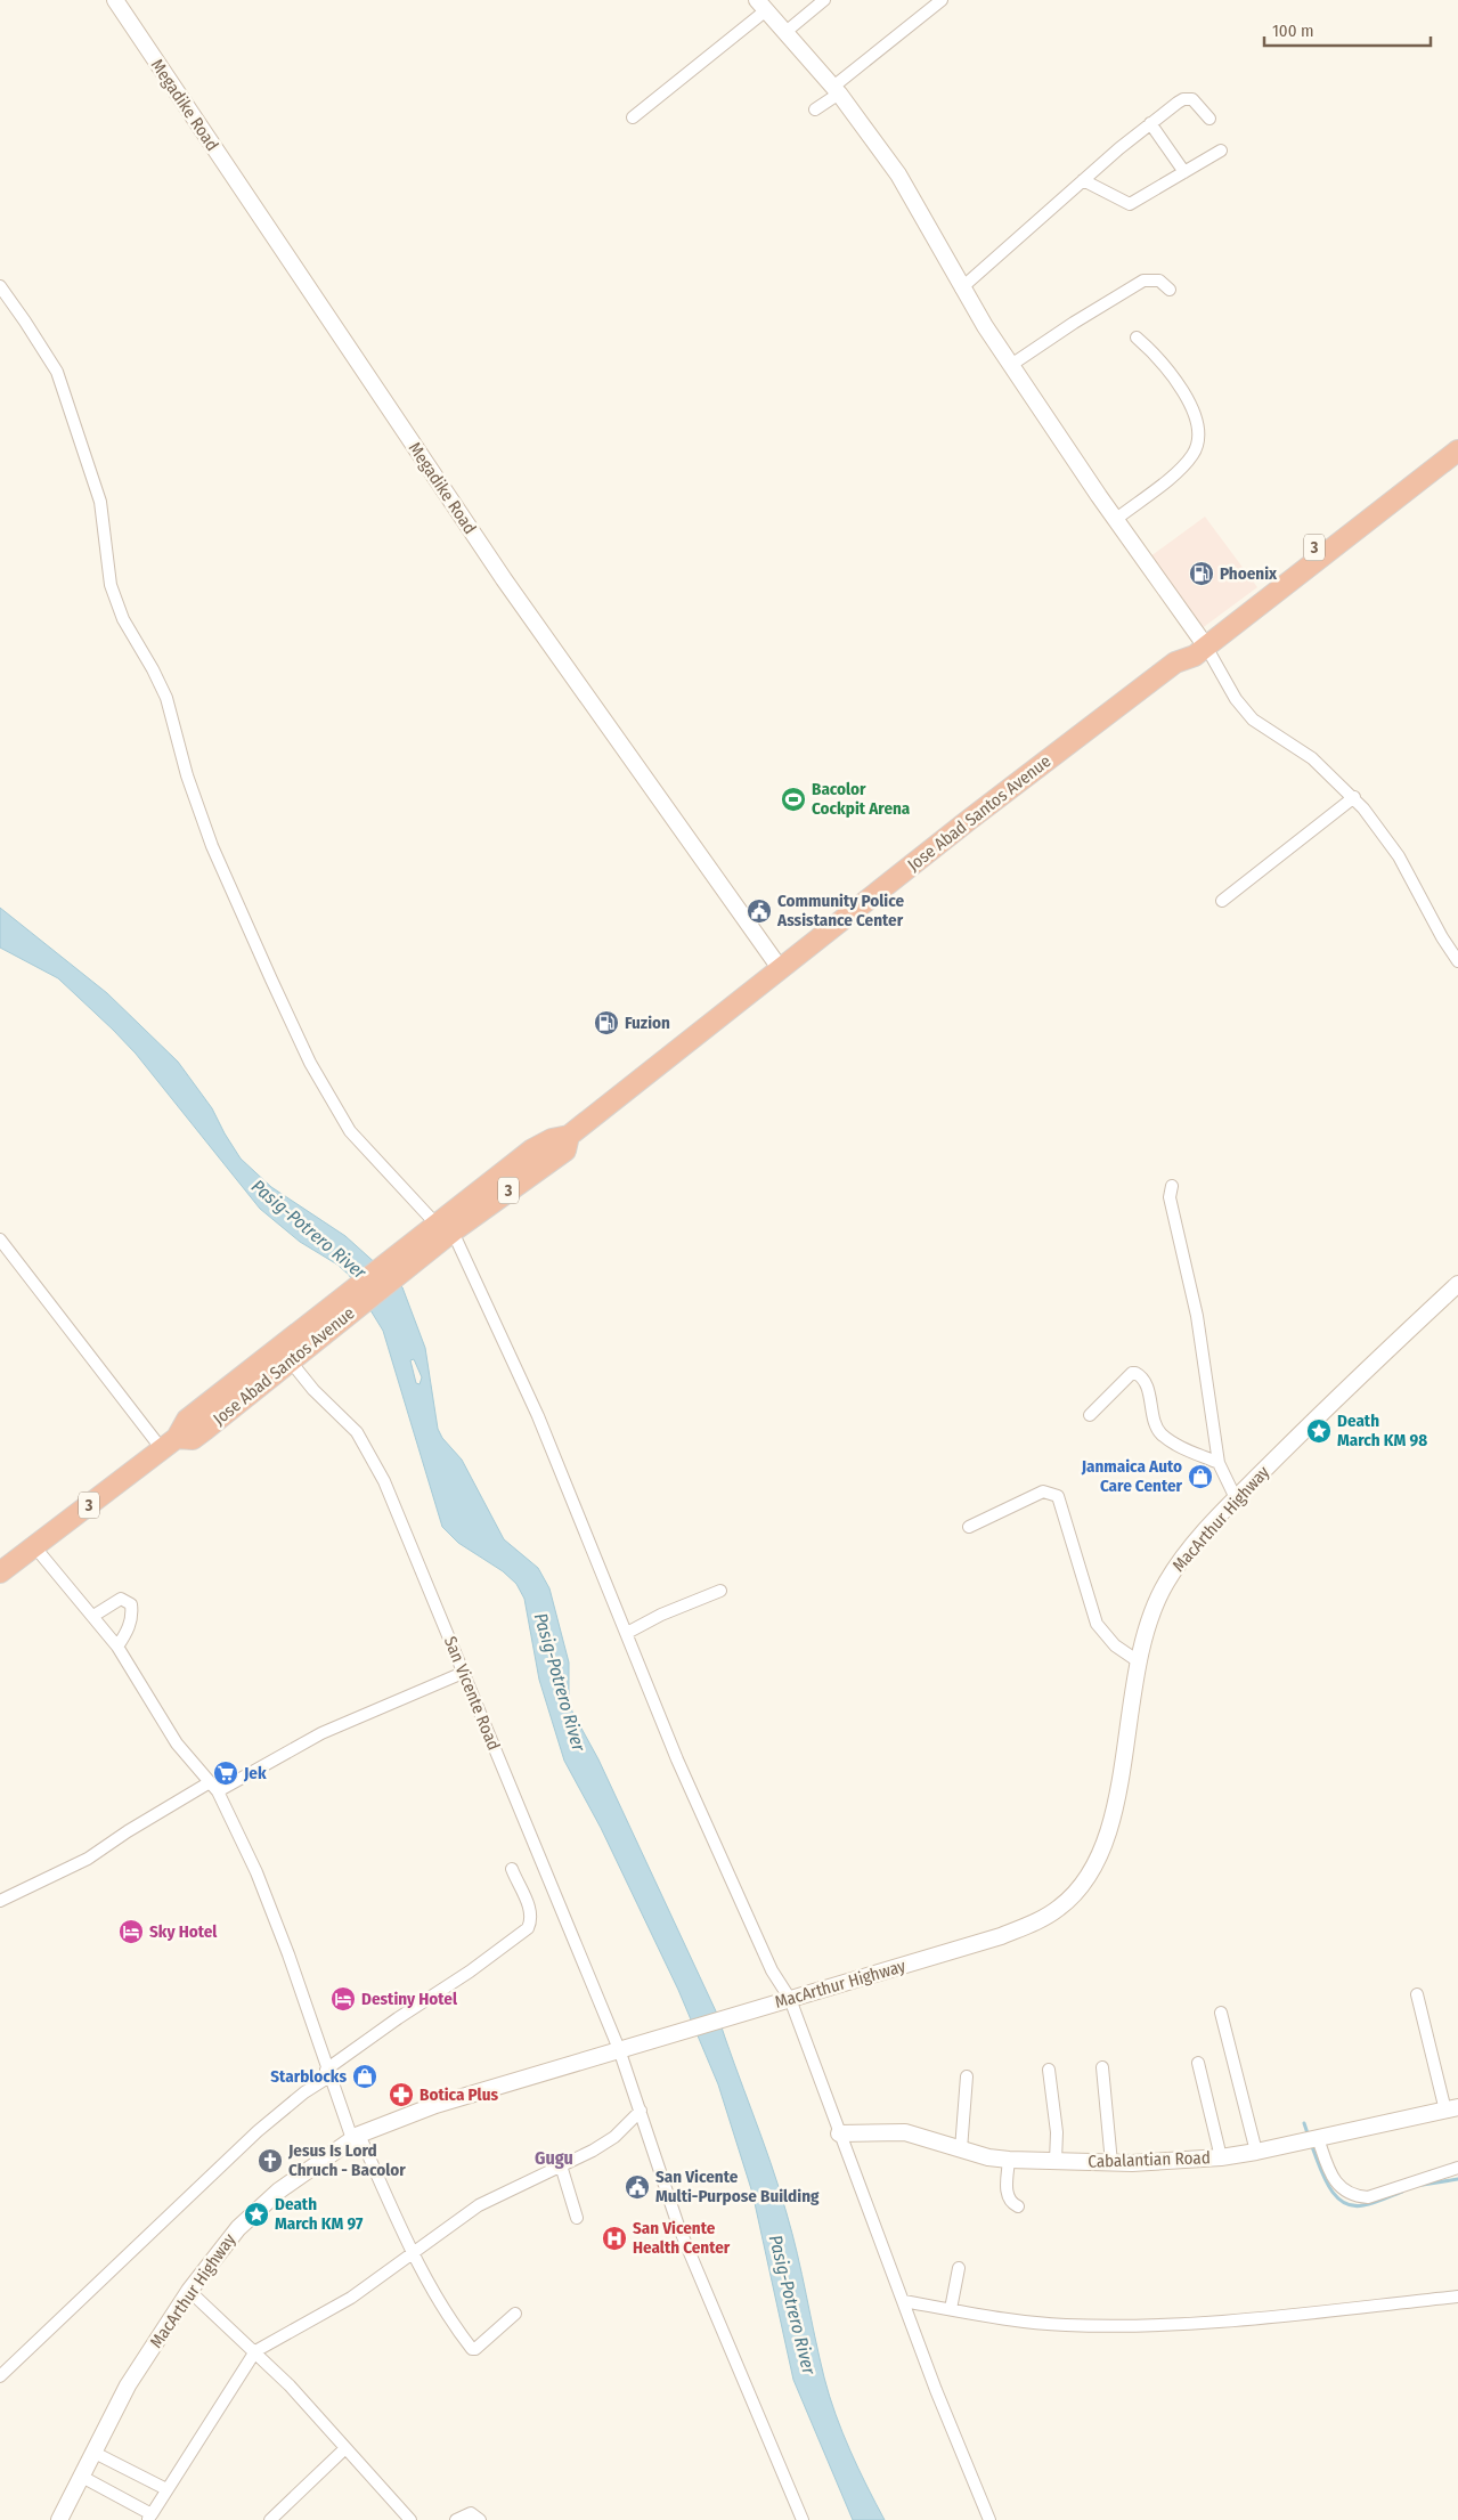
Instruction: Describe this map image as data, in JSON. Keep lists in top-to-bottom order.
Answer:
{
  "streets": {
    "highway": ["3", "Jose Abad Santos Avenue"],
    "main road": ["Megadike Road", "MacArthur Highway", "Cabalantian Road"],
    "street": ["San Vicente Road"]
  },
  "crossings": [
    ["Megadike Road", "Jose Abad Santos Avenue"],
    ["Jose Abad Santos Avenue", "San Vicente Road"],
    ["MacArthur Highway", "San Vicente Road"]
  ],
  "districts": ["Gugu"],
  "water": ["Pasig-Potrero River"],
  "places": {
    "fuel station": ["Phoenix", "Fuzion"],
    "sports": ["Bacolor Cockpit Arena"],
    "public building": ["Community Police Assistance Center", "San Vicente Multi-Purpose Building"],
    "place": ["Death March KM 98", "Death March KM 97"],
    "shop": ["Janmaica Auto Care Center", "Starblocks"],
    "supermarket": ["Jek"],
    "hotel": ["Sky Hotel", "Destiny Hotel"],
    "pharmacy": ["Botica Plus"],
    "church": ["Jesus Is Lord Chruch - Bacolor"],
    "hospital": ["San Vicente Health Center"]
  },
  "scale_bar": "100 m"
}
